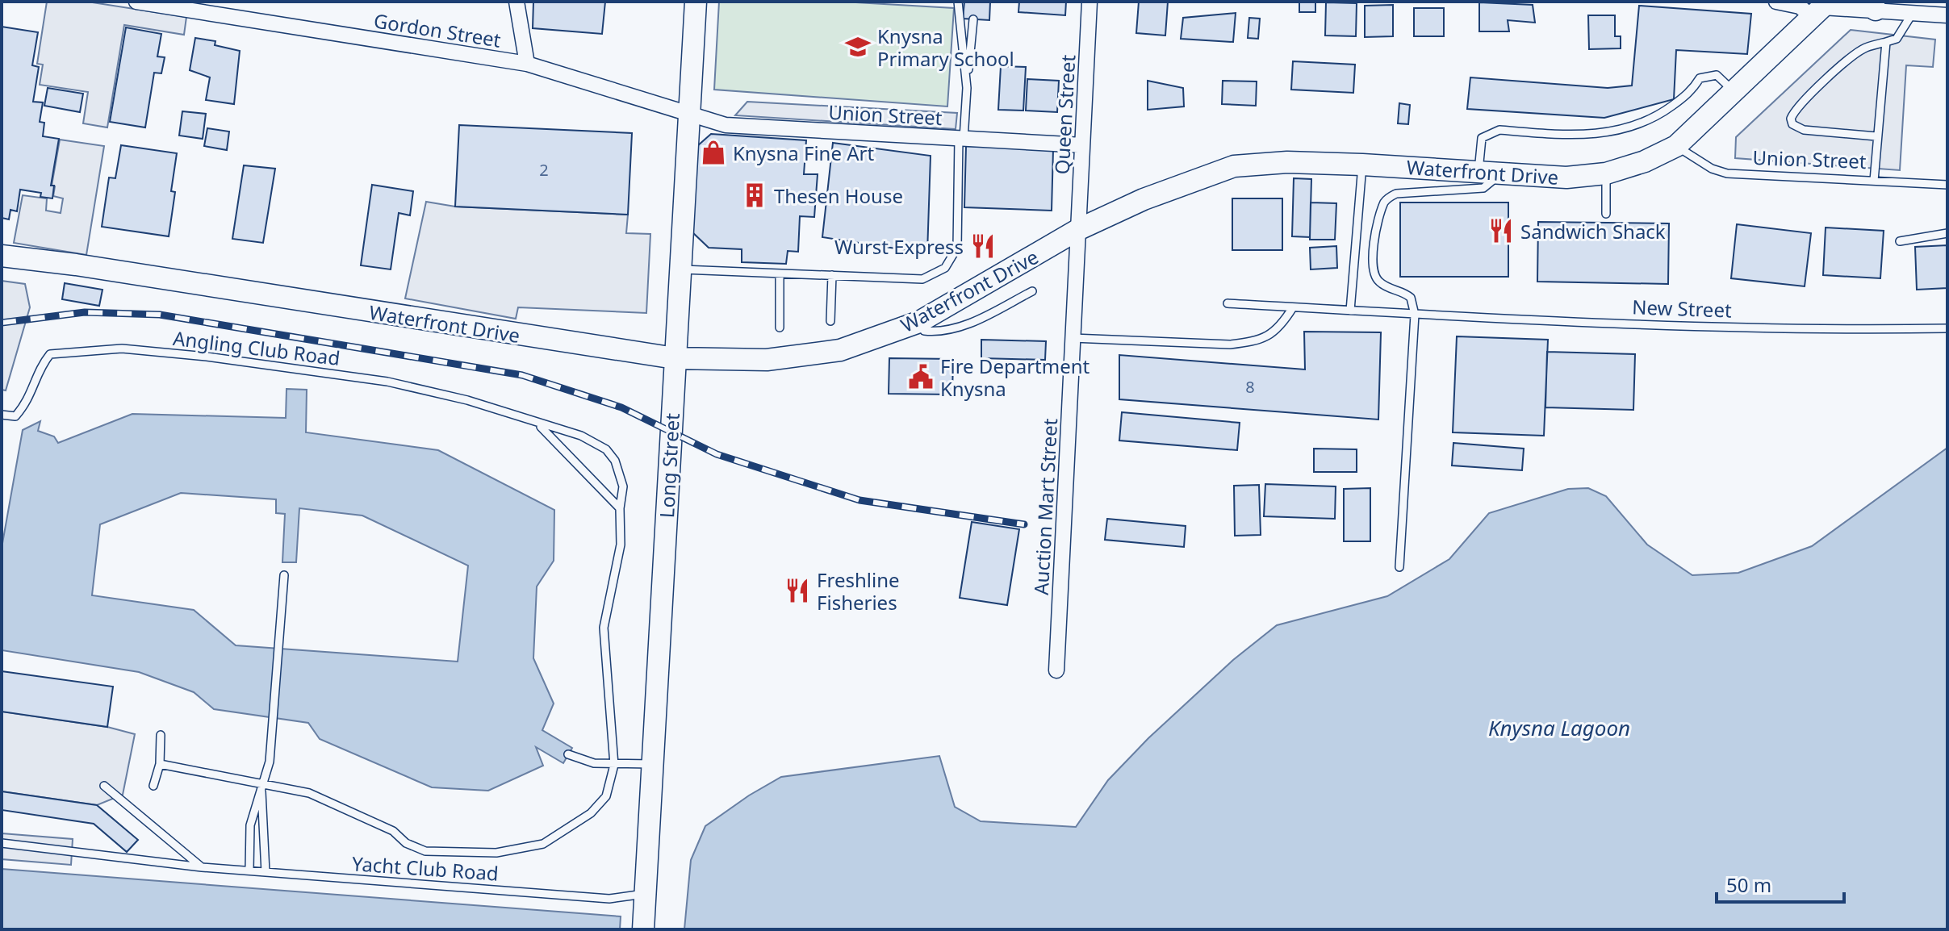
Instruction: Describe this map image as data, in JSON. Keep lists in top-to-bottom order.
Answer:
{
  "streets": {
    "street": [
      "Gordon Street",
      "Union Street",
      "Queen Street",
      "Waterfront Drive",
      "Long Street",
      "Auction Mart Street"
    ],
    "lane": ["New Street", "Angling Club Road", "Yacht Club Road"]
  },
  "crossings": [
    ["Gordon Street", "Union Street"],
    ["Gordon Street", "Long Street"],
    ["Union Street", "Queen Street"],
    ["Union Street", "Waterfront Drive"],
    ["Union Street", "Long Street"],
    ["Queen Street", "Waterfront Drive"],
    ["Queen Street", "Auction Mart Street"],
    ["Waterfront Drive", "Long Street"],
    ["Waterfront Drive", "Auction Mart Street"],
    ["Long Street", "Yacht Club Road"]
  ],
  "water": ["Knysna Lagoon"],
  "places": {
    "school or university": ["Knysna Primary School"],
    "shop": ["Knysna Fine Art"],
    "building": ["Thesen House"],
    "restaurant": ["Sandwich Shack", "Wurst Express", "Freshline Fisheries"],
    "public building": ["Fire Department Knysna"]
  },
  "house_numbers": ["2", "8"],
  "scale_bar": "50 m"
}
